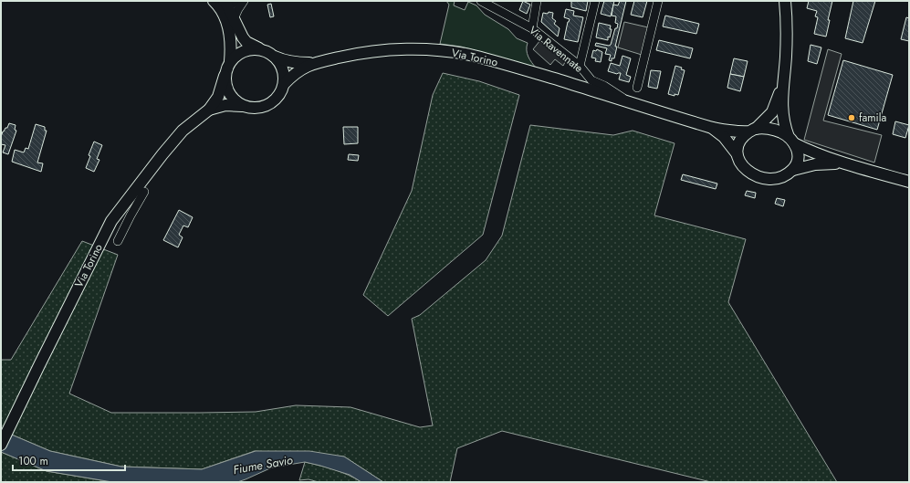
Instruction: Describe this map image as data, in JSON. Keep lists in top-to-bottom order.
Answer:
{
  "streets": {
    "main road": ["Via Ravennate", "Via Torino"]
  },
  "crossings": [
    ["Via Ravennate", "Via Torino"]
  ],
  "water": ["Fiume Savio"],
  "places": ["famila"],
  "scale_bar": "100 m"
}
